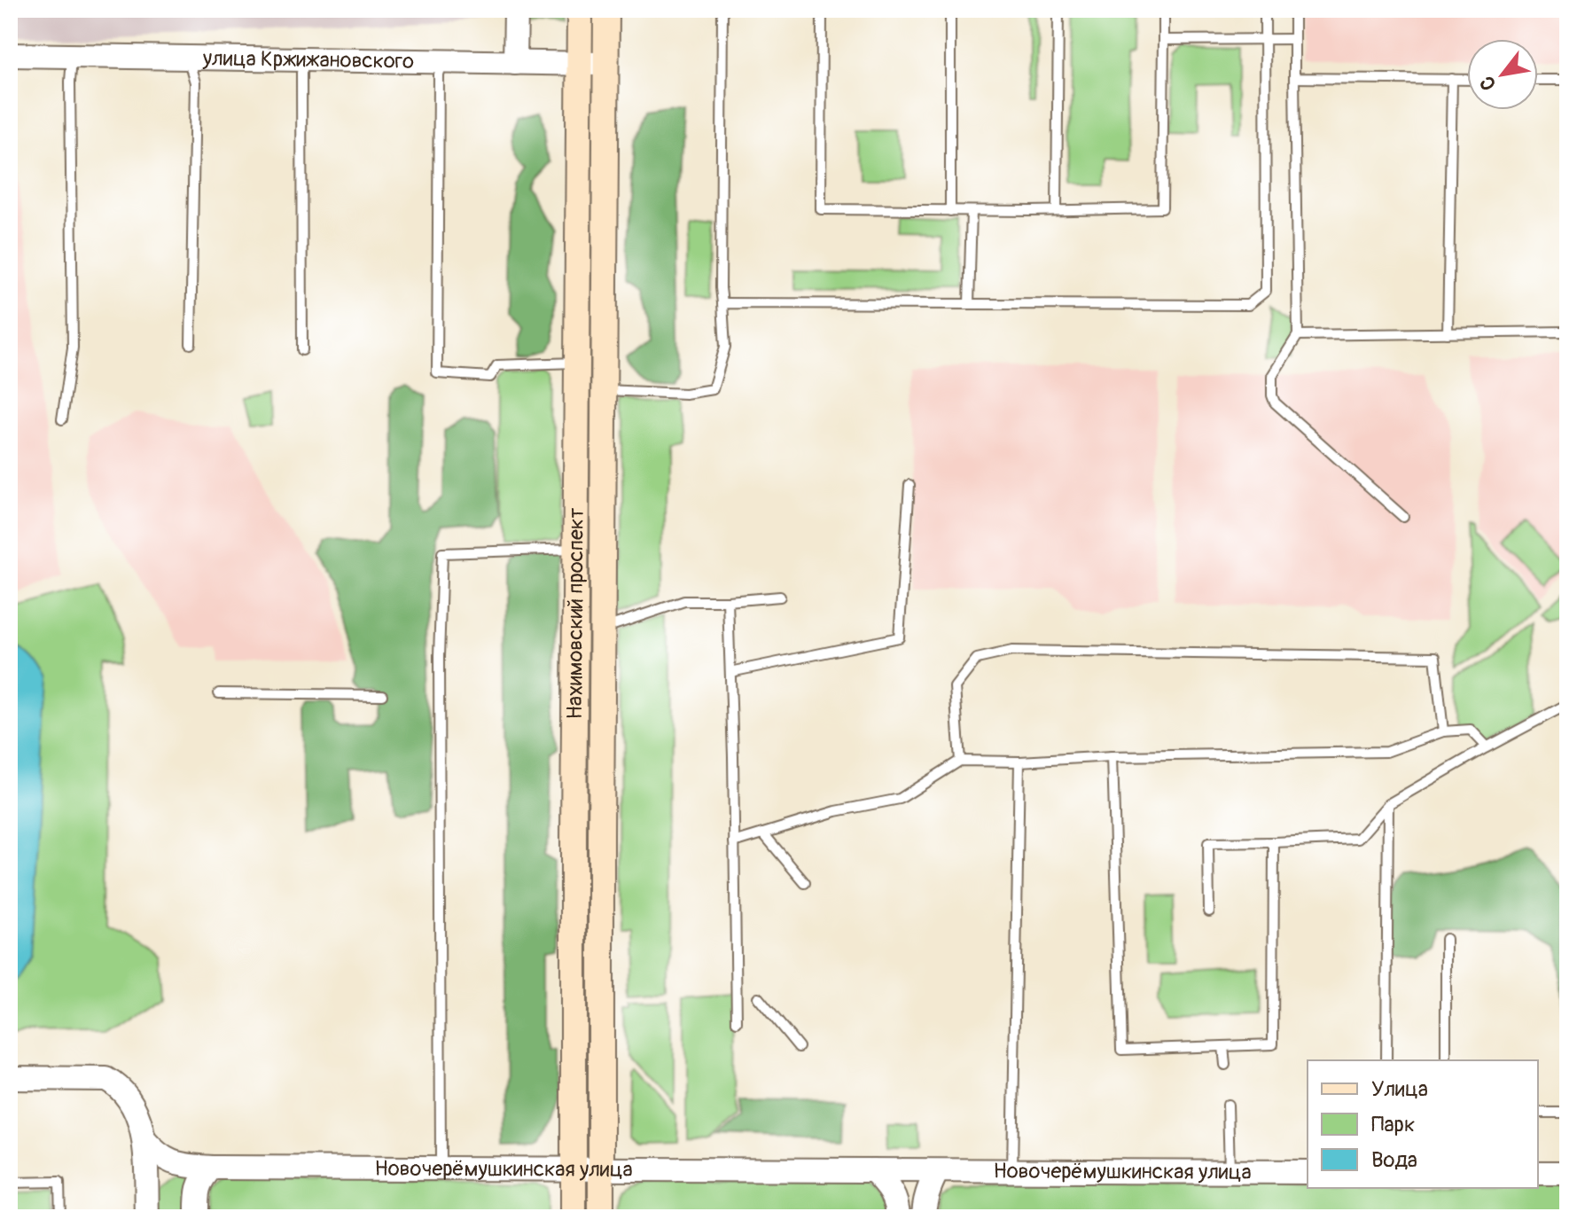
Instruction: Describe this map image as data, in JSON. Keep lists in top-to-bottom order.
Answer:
{
  "streets": {
    "main road": ["Нахимовский проспект"],
    "street": ["улица Кржижановского", "Новочерёмушкинская улица"]
  },
  "crossings": [
    ["улица Кржижановского", "Нахимовский проспект"],
    ["Нахимовский проспект", "Новочерёмушкинская улица"]
  ],
  "legend": ["Улица", "Парк", "Вода"],
  "north": "bottom left"
}
